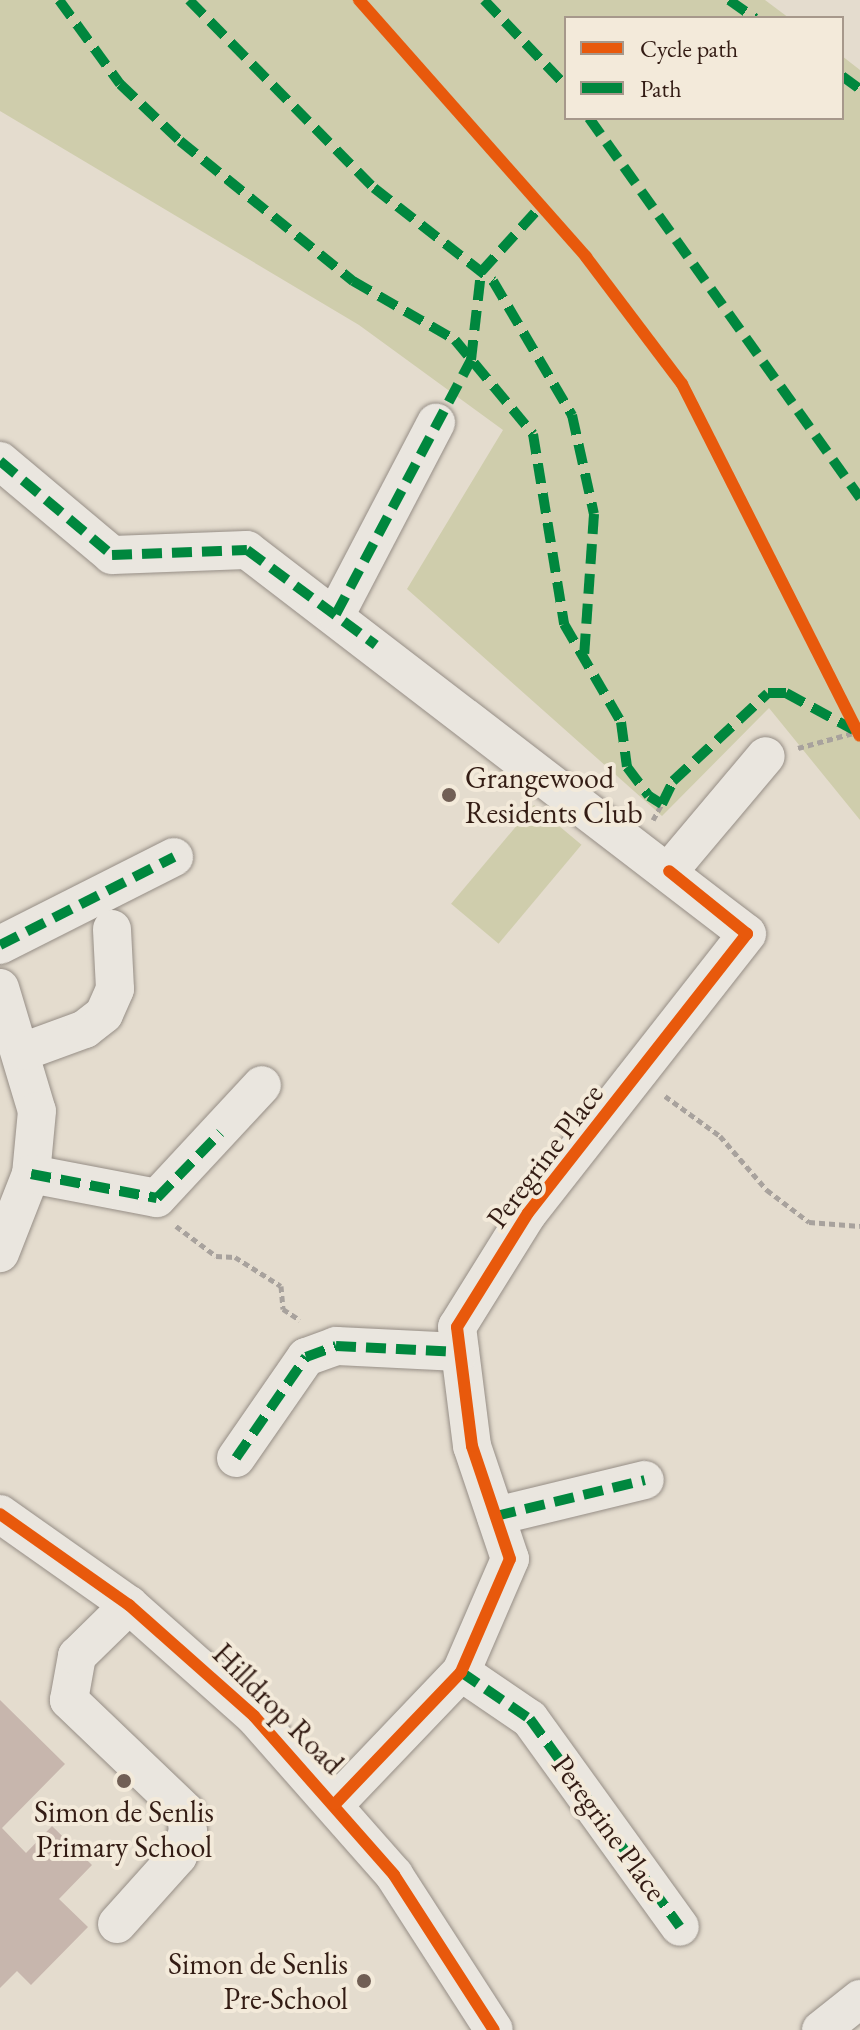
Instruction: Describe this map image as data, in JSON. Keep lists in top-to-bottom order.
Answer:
{
  "streets": {
    "street": ["Peregrine Place", "Hilldrop Road"]
  },
  "crossings": [
    ["Peregrine Place", "Hilldrop Road"]
  ],
  "places": ["Grangewood Residents Club", "Simon de Senlis Primary School", "Simon de Senlis Pre-School"],
  "legend": ["Cycle path", "Path"]
}
